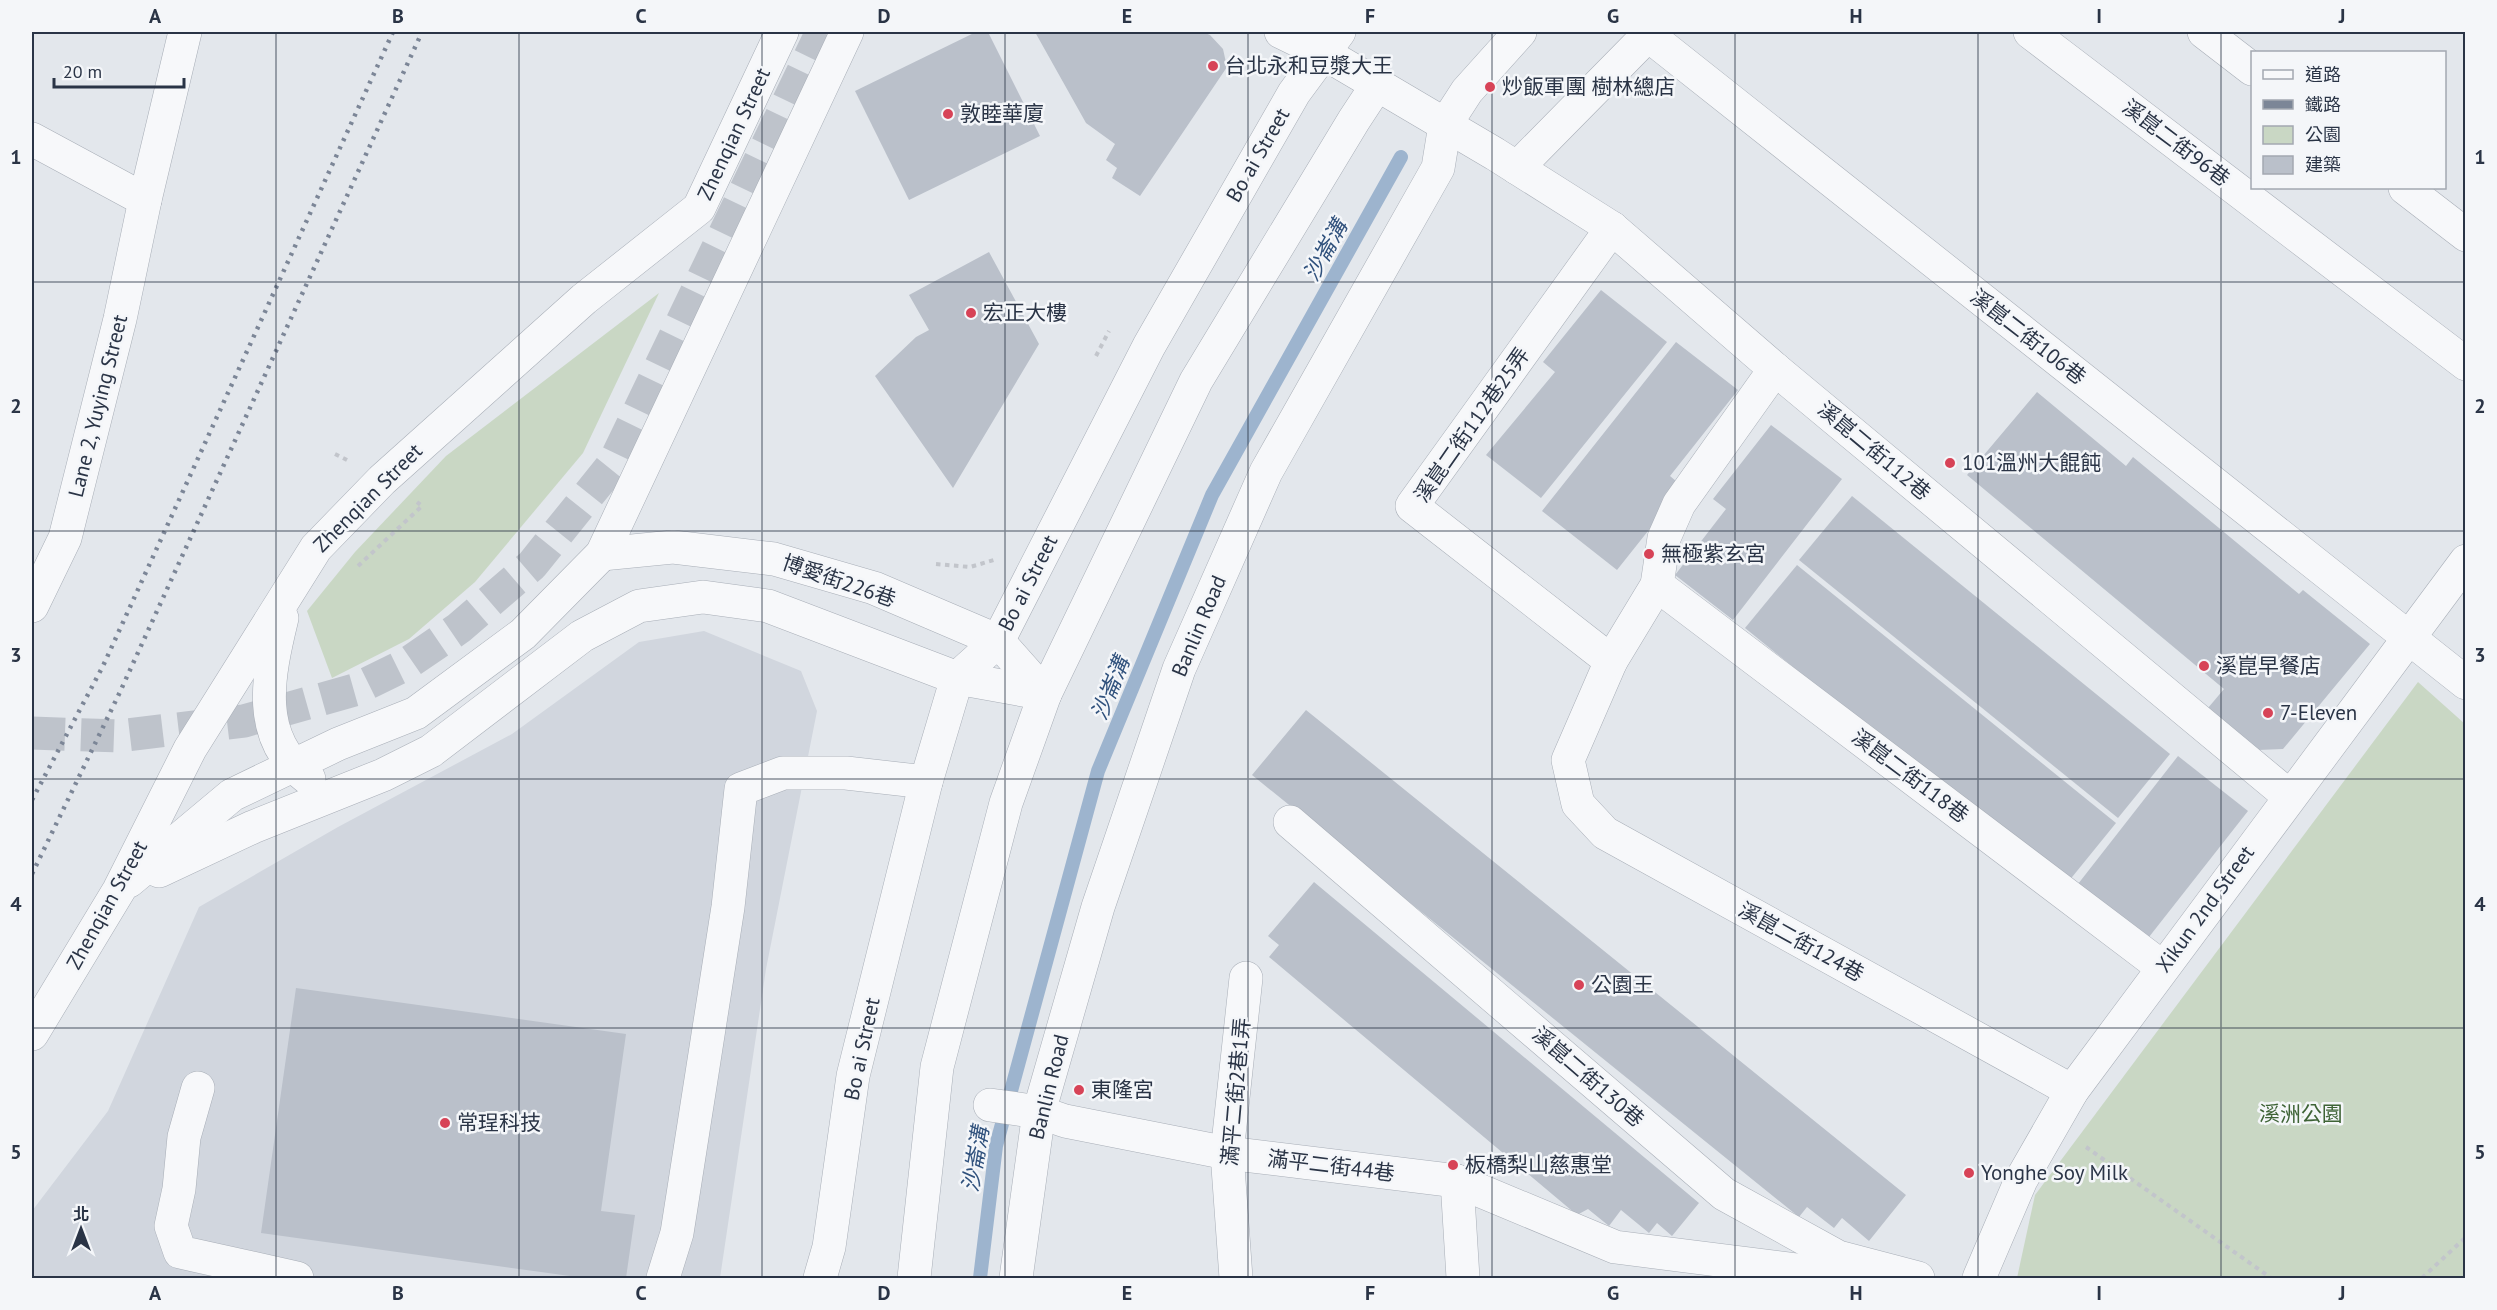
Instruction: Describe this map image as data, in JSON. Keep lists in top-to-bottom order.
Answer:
{
  "streets": {
    "street": [
      "Zhenqian Street",
      "溪崑二街96巷",
      "Bo ai Street",
      "溪崑二街106巷",
      "Lane 2, Yuying Street",
      "溪崑二街112巷25弄",
      "溪崑二街112巷",
      "博愛街226巷",
      "Banlin Road",
      "溪崑二街118巷",
      "Xikun 2nd Street",
      "溪崑二街124巷",
      "溪崑二街130巷",
      "滿平二街2巷1弄",
      "滿平二街44巷"
    ]
  },
  "crossings": [
    ["Bo ai Street", "溪崑二街112巷"],
    ["Bo ai Street", "博愛街226巷"],
    ["溪崑二街106巷", "Xikun 2nd Street"],
    ["溪崑二街112巷25弄", "溪崑二街112巷"],
    ["溪崑二街112巷25弄", "溪崑二街124巷"],
    ["溪崑二街112巷", "Banlin Road"],
    ["溪崑二街112巷", "Xikun 2nd Street"],
    ["Banlin Road", "滿平二街44巷"],
    ["溪崑二街118巷", "Xikun 2nd Street"],
    ["Xikun 2nd Street", "溪崑二街124巷"],
    ["滿平二街2巷1弄", "滿平二街44巷"]
  ],
  "water": ["沙崙溝"],
  "parks": ["溪洲公園"],
  "places": [
    "台北永和豆漿大王",
    "炒飯軍團 樹林總店",
    "敦睦華廈",
    "宏正大樓",
    "101溫州大餛飩",
    "無極紫玄宮",
    "溪崑早餐店",
    "7-Eleven",
    "公園王",
    "東隆宮",
    "常珵科技",
    "板橋梨山慈惠堂",
    "Yonghe Soy Milk"
  ],
  "legend": [
    "道路",
    "鐵路",
    "公園",
    "建築"
  ],
  "scale_bar": "20 m",
  "north": "top",
  "grid": {
    "columns": [
      "A",
      "B",
      "C",
      "D",
      "E",
      "F",
      "G",
      "H",
      "I",
      "J"
    ],
    "rows": [
      "1",
      "2",
      "3",
      "4",
      "5"
    ]
  }
}
